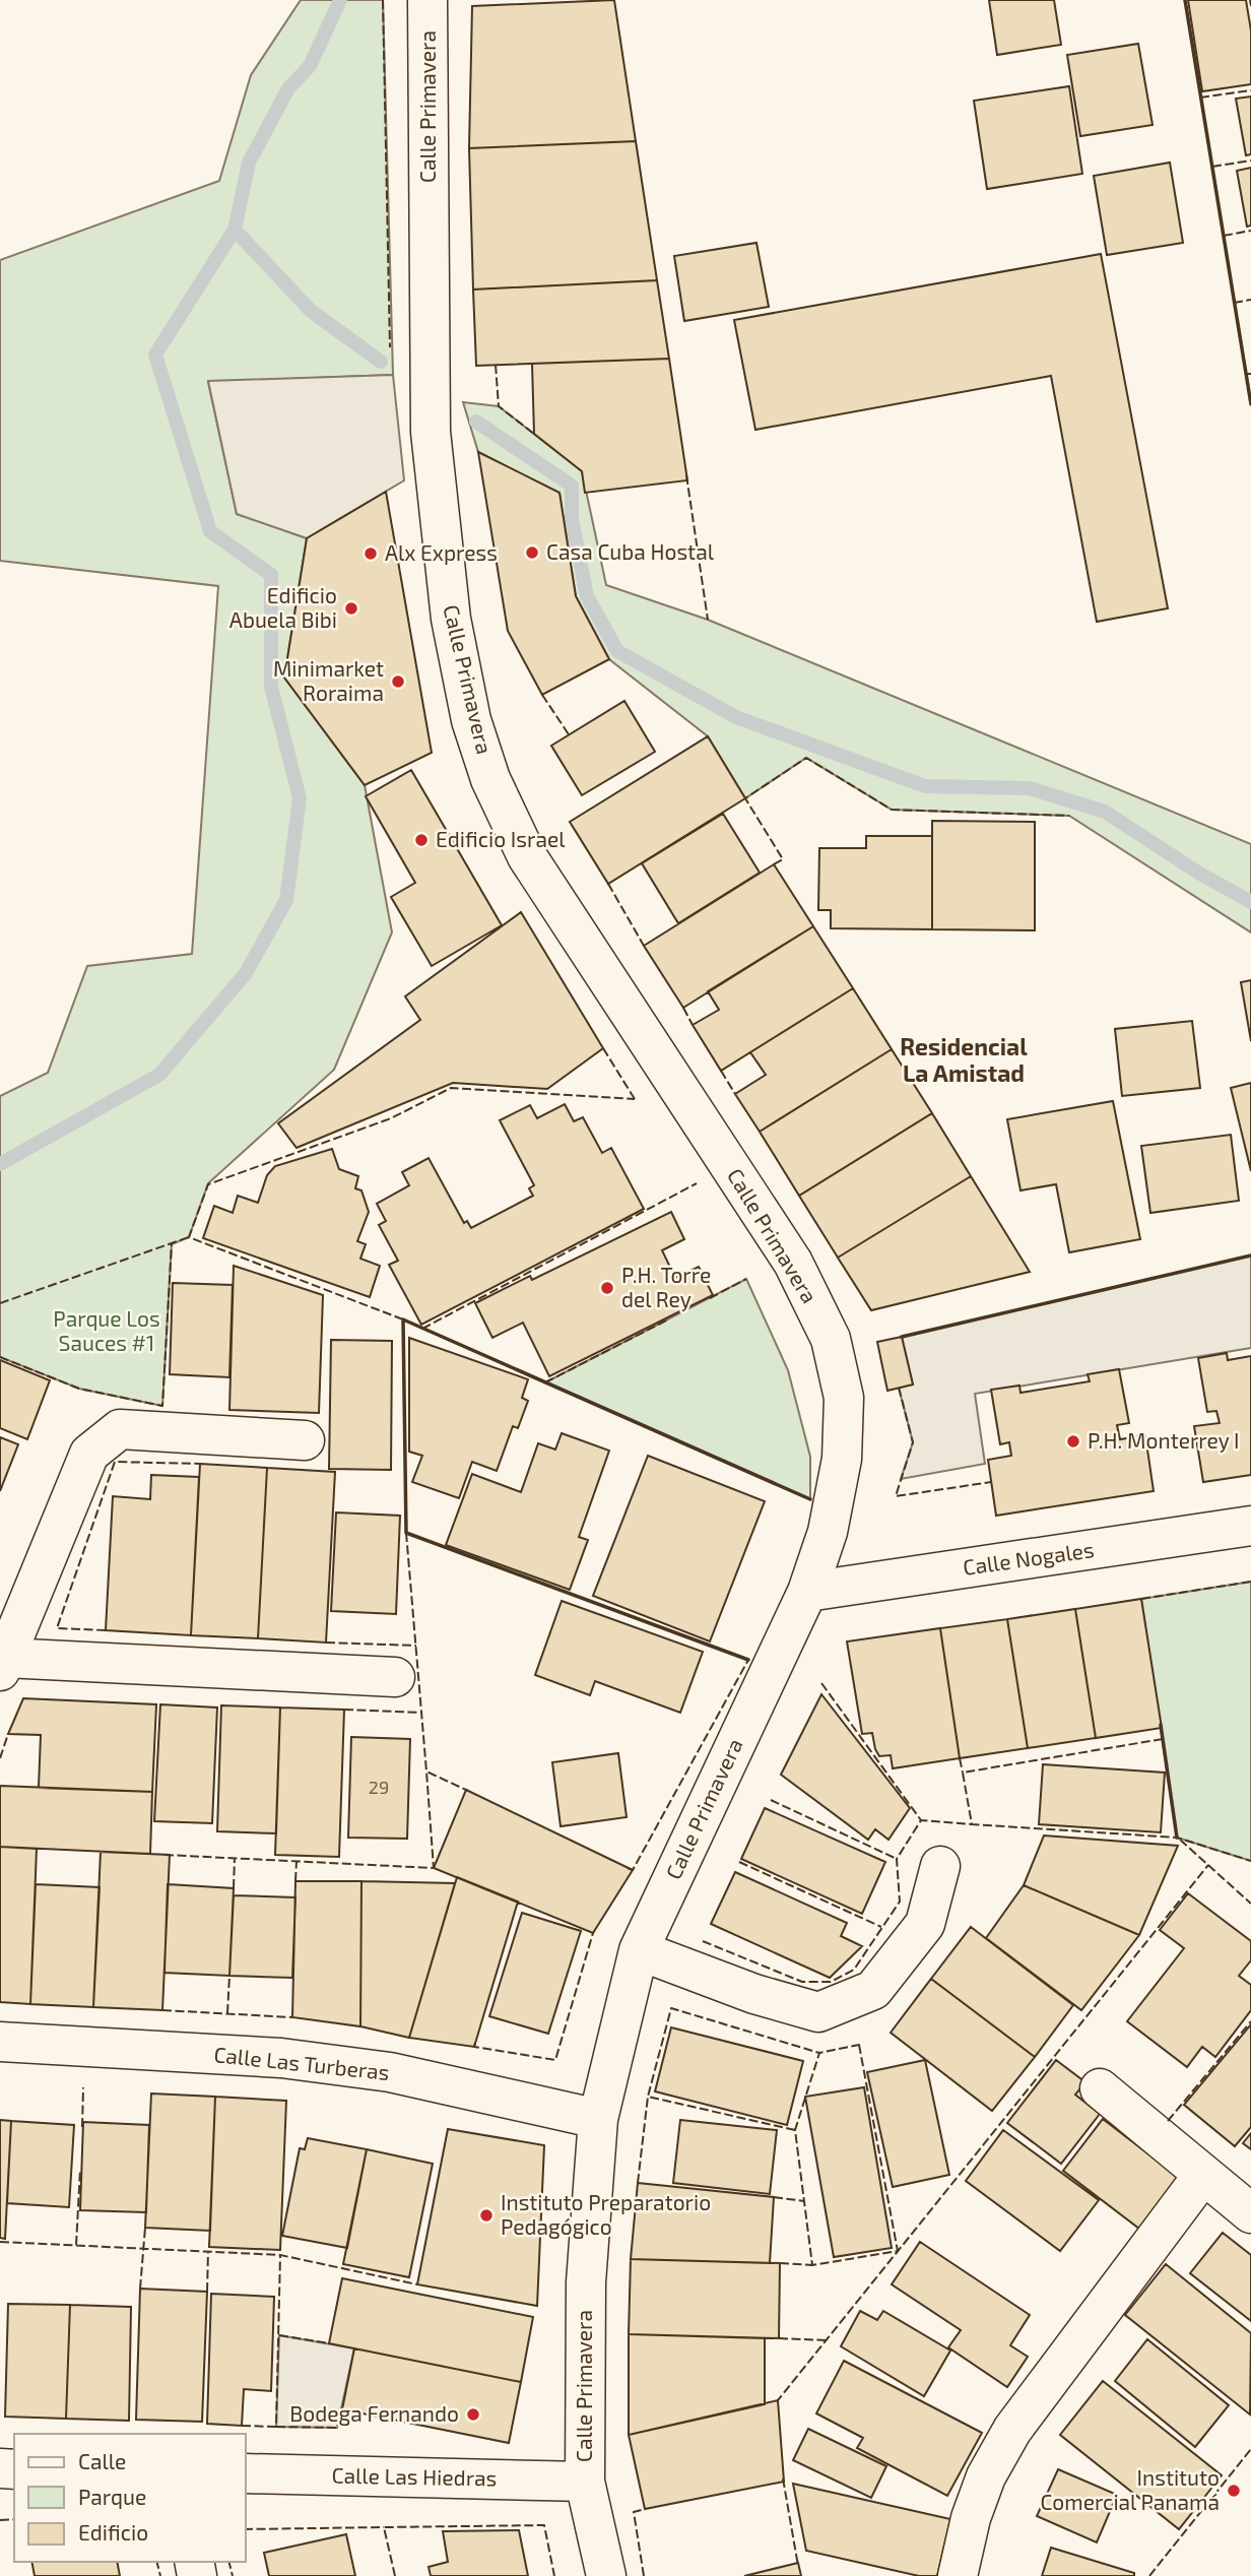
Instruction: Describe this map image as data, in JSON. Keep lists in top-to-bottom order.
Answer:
{
  "streets": {
    "street": [
      "Calle Primavera",
      "Calle Nogales",
      "Calle Las Turberas",
      "Calle Las Hiedras"
    ]
  },
  "crossings": [
    ["Calle Primavera", "Calle Nogales"],
    ["Calle Primavera", "Calle Las Turberas"],
    ["Calle Primavera", "Calle Las Hiedras"]
  ],
  "districts": ["Residencial La Amistad"],
  "parks": ["Parque Los Sauces #1"],
  "places": [
    "Casa Cuba Hostal",
    "Alx Express",
    "Edificio Abuela Bibi",
    "Minimarket Roraima",
    "Edificio Israel",
    "P.H. Torre del Rey",
    "P.H. Monterrey I",
    "Instituto Preparatorio Pedagógico",
    "Bodega Fernando",
    "Instituto Comercial Panamá"
  ],
  "house_numbers": ["29"],
  "legend": ["Calle", "Parque", "Edificio"]
}
